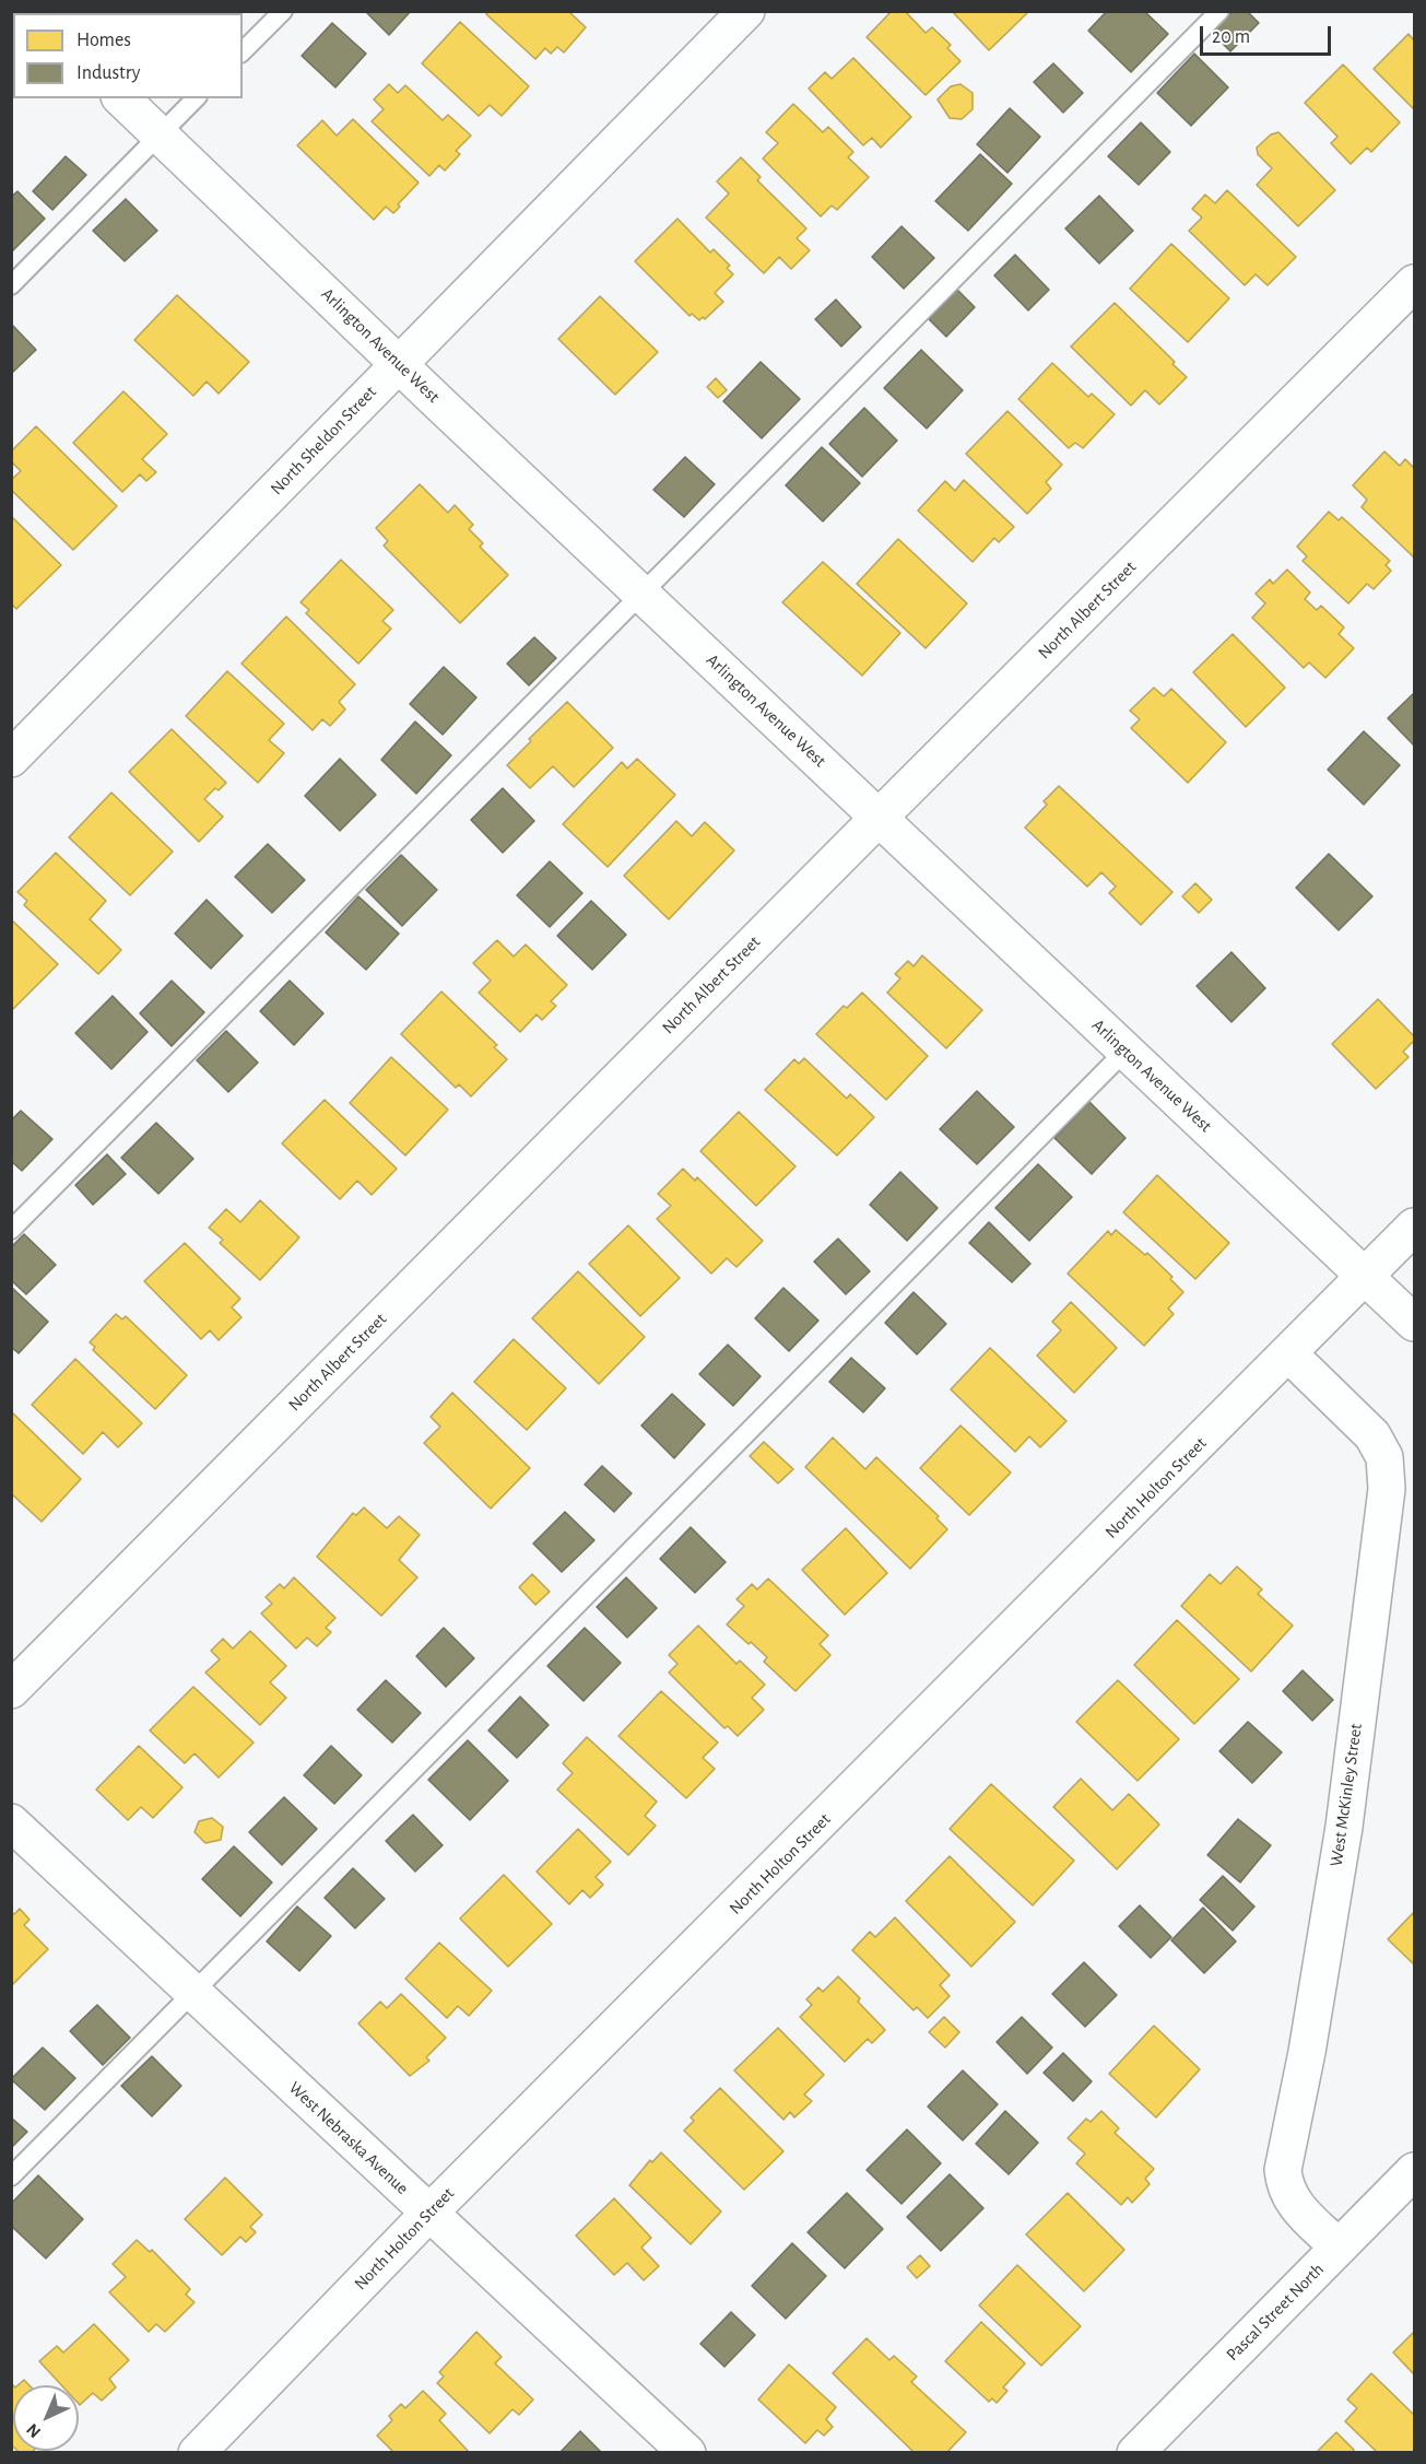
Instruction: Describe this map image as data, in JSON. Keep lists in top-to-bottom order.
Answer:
{
  "streets": {
    "street": [
      "Arlington Avenue West",
      "North Sheldon Street",
      "North Albert Street",
      "North Holton Street",
      "West McKinley Street",
      "West Nebraska Avenue",
      "Pascal Street North"
    ]
  },
  "crossings": [
    ["Arlington Avenue West", "North Sheldon Street"],
    ["Arlington Avenue West", "North Albert Street"],
    ["Arlington Avenue West", "North Holton Street"],
    ["North Holton Street", "West McKinley Street"],
    ["North Holton Street", "West Nebraska Avenue"],
    ["West McKinley Street", "Pascal Street North"]
  ],
  "legend": ["Homes", "Industry"],
  "scale_bar": "20 m",
  "north": "bottom left"
}
